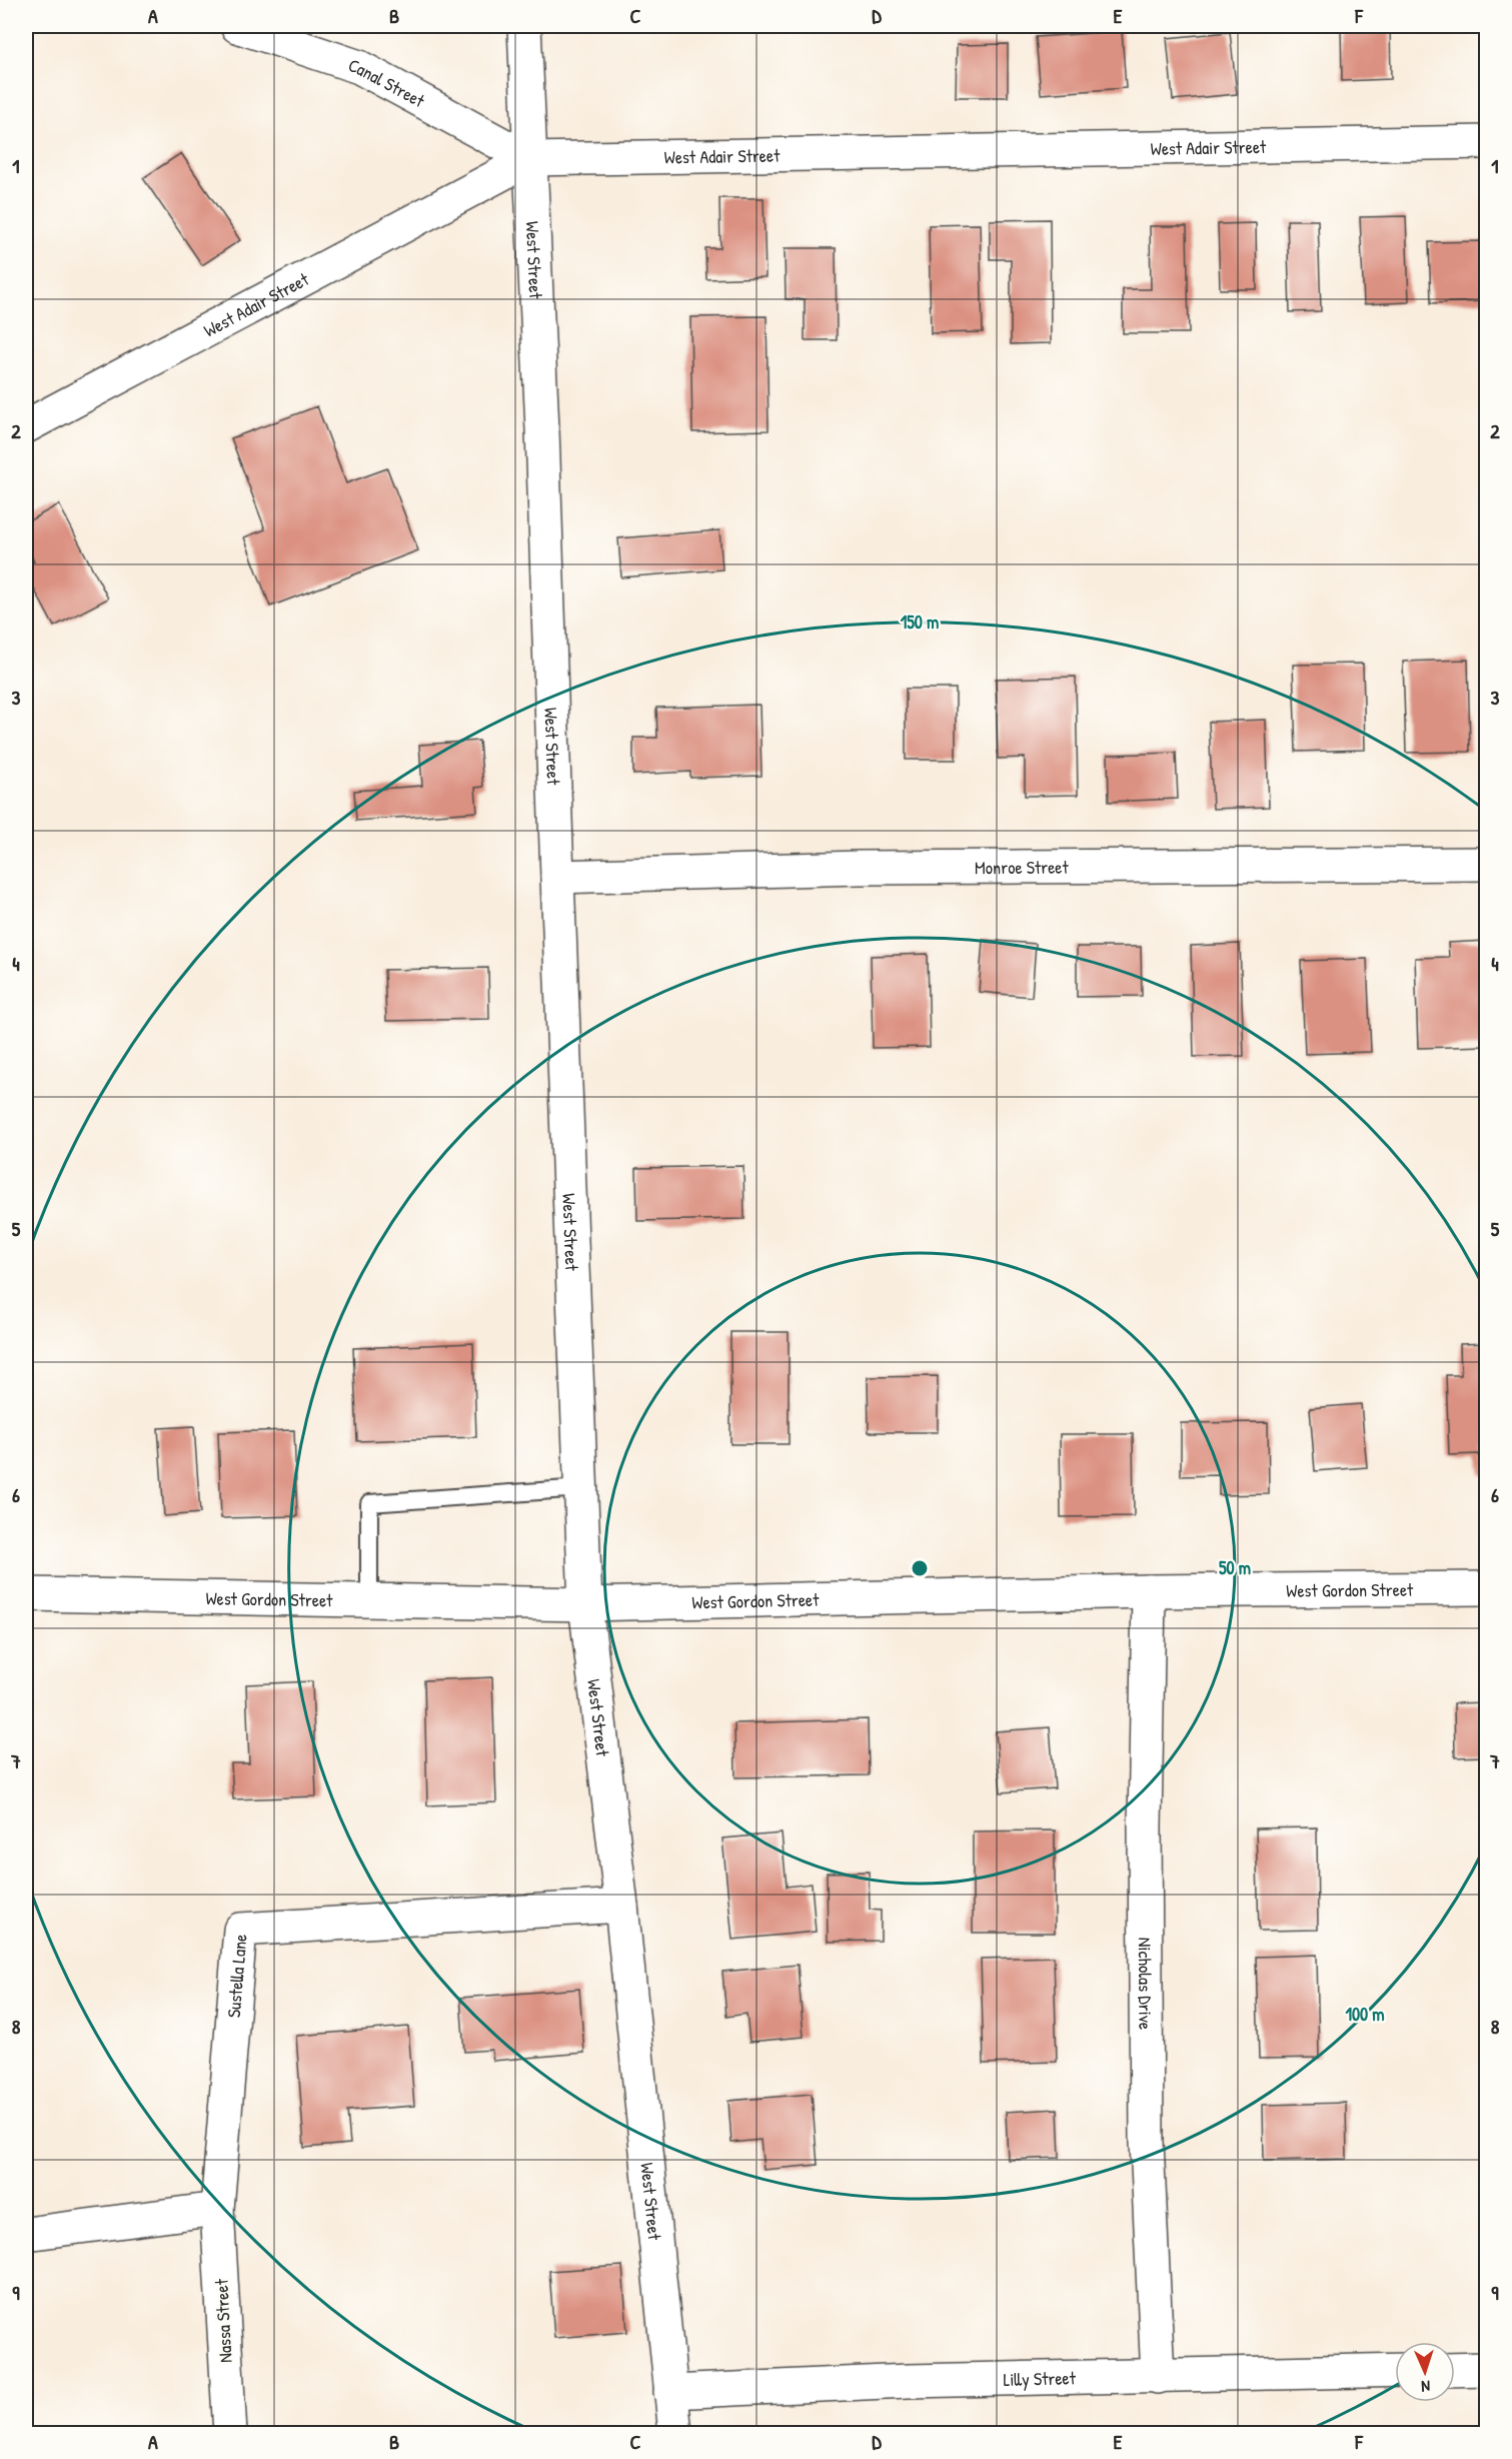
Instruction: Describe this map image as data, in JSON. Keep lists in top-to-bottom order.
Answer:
{
  "streets": {
    "street": [
      "Canal Street",
      "West Adair Street",
      "West Street",
      "Monroe Street",
      "West Gordon Street",
      "Sustella Lane",
      "Nicholas Drive",
      "Nassa Street",
      "Lilly Street"
    ]
  },
  "crossings": [
    ["Canal Street", "West Adair Street"],
    ["Canal Street", "West Street"],
    ["West Adair Street", "West Street"],
    ["West Street", "Monroe Street"],
    ["West Street", "West Gordon Street"],
    ["West Street", "Sustella Lane"],
    ["West Street", "Lilly Street"],
    ["West Gordon Street", "Nicholas Drive"],
    ["Sustella Lane", "Nassa Street"],
    ["Nicholas Drive", "Lilly Street"]
  ],
  "north": "bottom",
  "grid": {
    "columns": [
      "A",
      "B",
      "C",
      "D",
      "E",
      "F"
    ],
    "rows": [
      "1",
      "2",
      "3",
      "4",
      "5",
      "6",
      "7",
      "8",
      "9"
    ]
  },
  "rings": ["150 m", "50 m", "100 m"]
}
